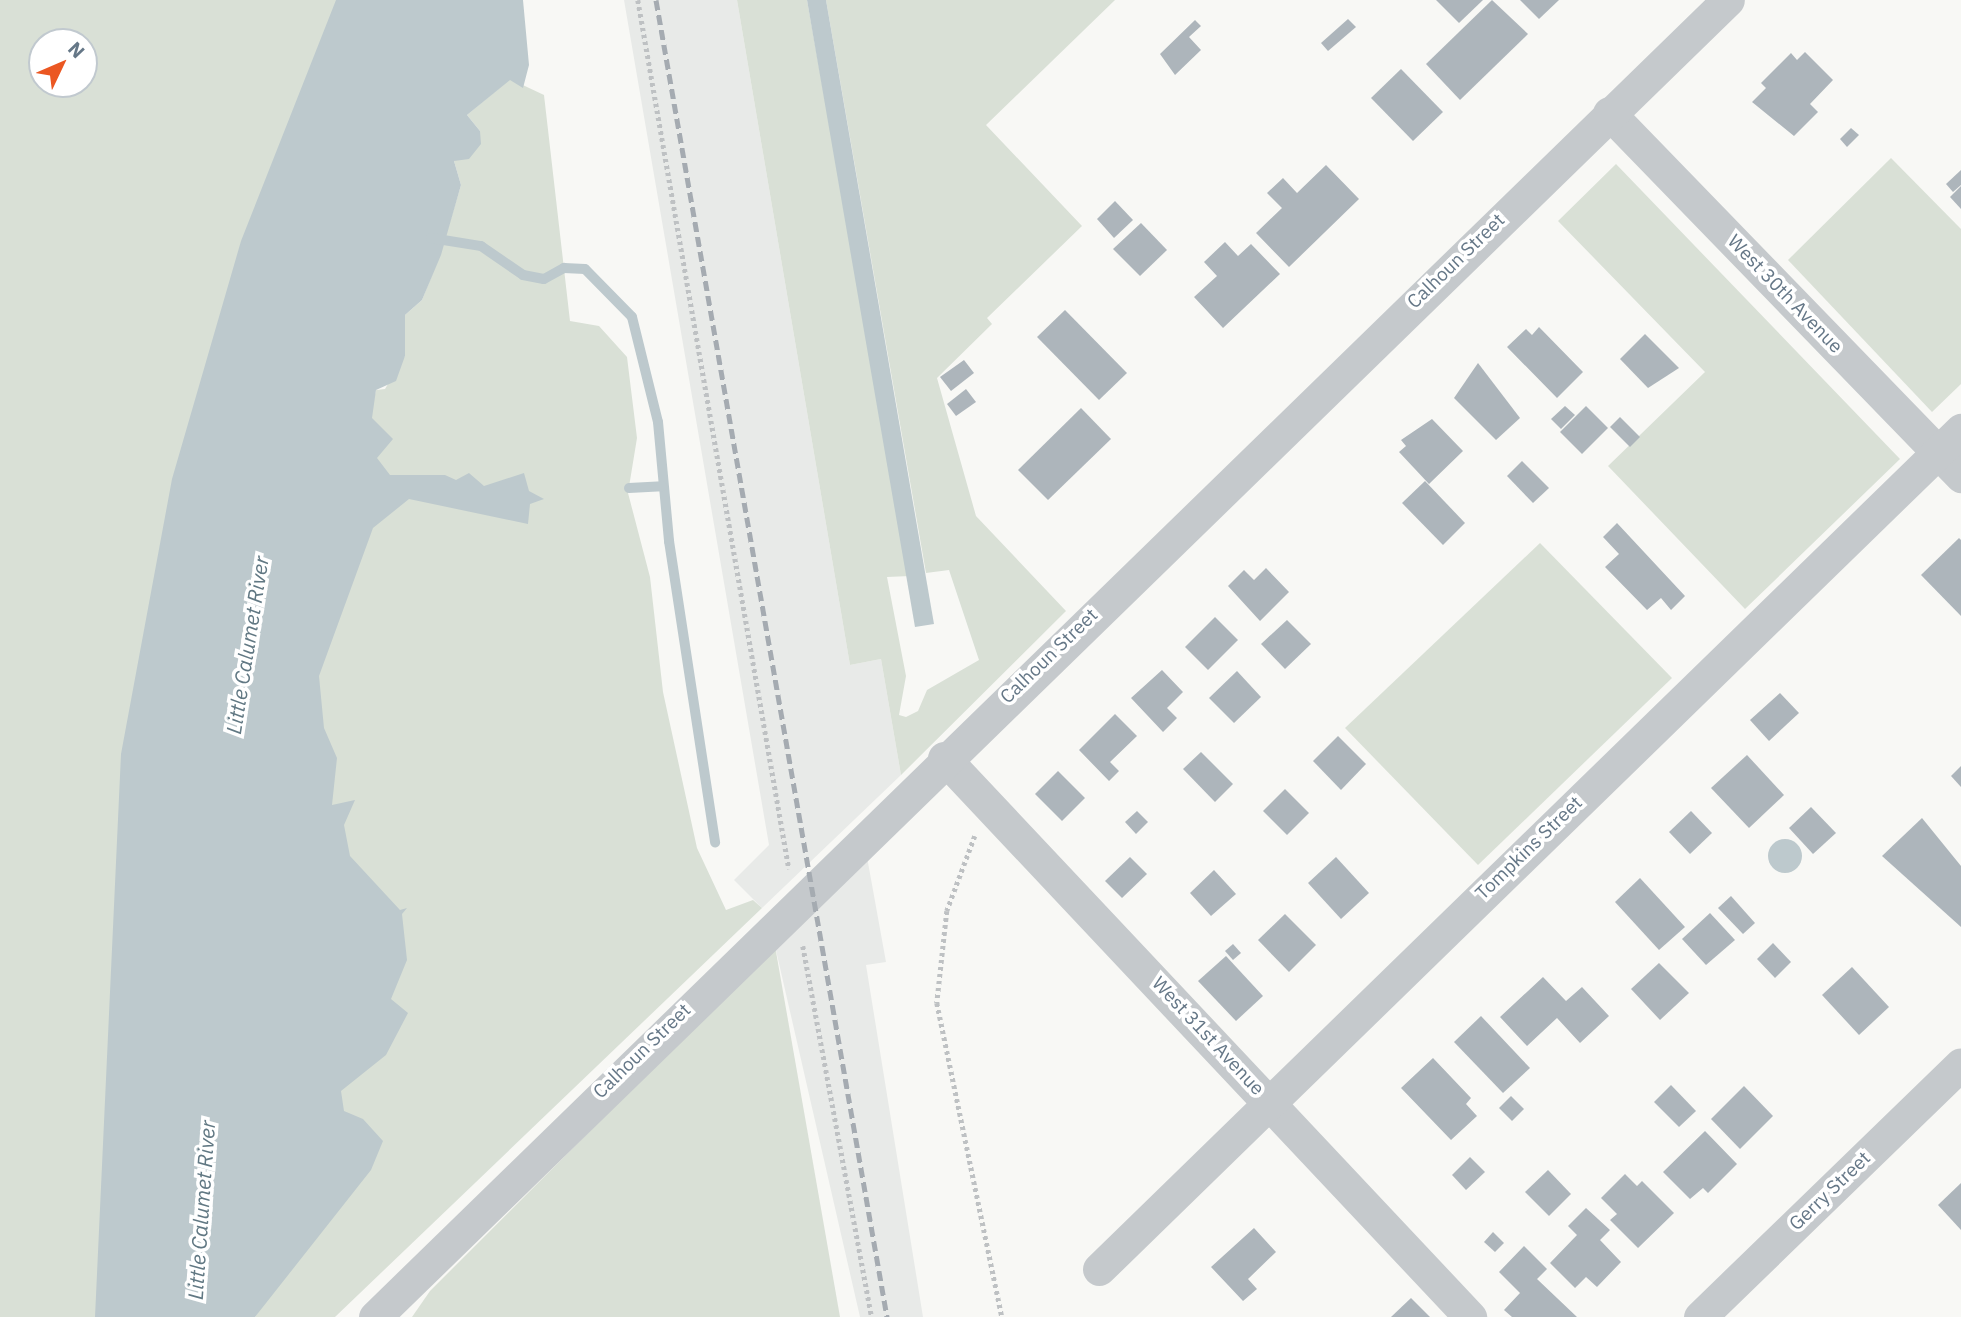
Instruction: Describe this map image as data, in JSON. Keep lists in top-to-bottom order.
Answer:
{
  "streets": {
    "street": [
      "Calhoun Street",
      "West 30th Avenue",
      "Tompkins Street",
      "West 31st Avenue",
      "Gerry Street"
    ]
  },
  "crossings": [
    ["Calhoun Street", "West 30th Avenue"],
    ["Calhoun Street", "West 31st Avenue"],
    ["West 30th Avenue", "Tompkins Street"],
    ["Tompkins Street", "West 31st Avenue"]
  ],
  "water": ["Little Calumet River"],
  "north": "top right"
}
